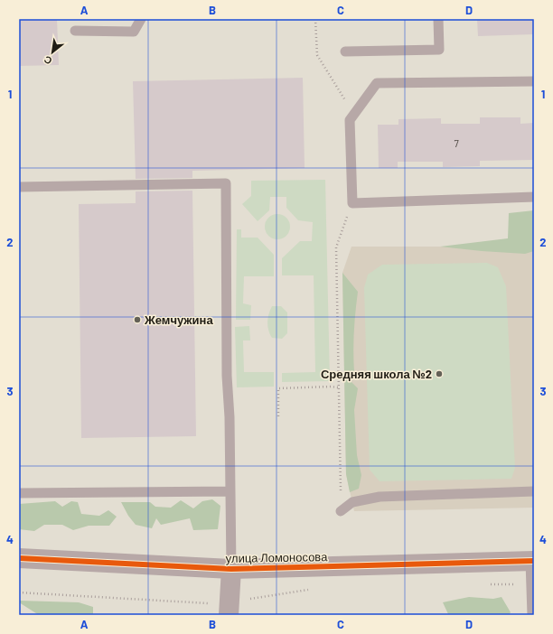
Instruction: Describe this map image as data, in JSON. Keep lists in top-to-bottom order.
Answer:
{
  "streets": {
    "street": ["улица Ломоносова"]
  },
  "places": ["Жемчужина", "Средняя школа №2"],
  "house_numbers": ["7"],
  "north": "bottom left",
  "grid": {
    "columns": [
      "A",
      "B",
      "C",
      "D"
    ],
    "rows": [
      "1",
      "2",
      "3",
      "4"
    ]
  }
}
